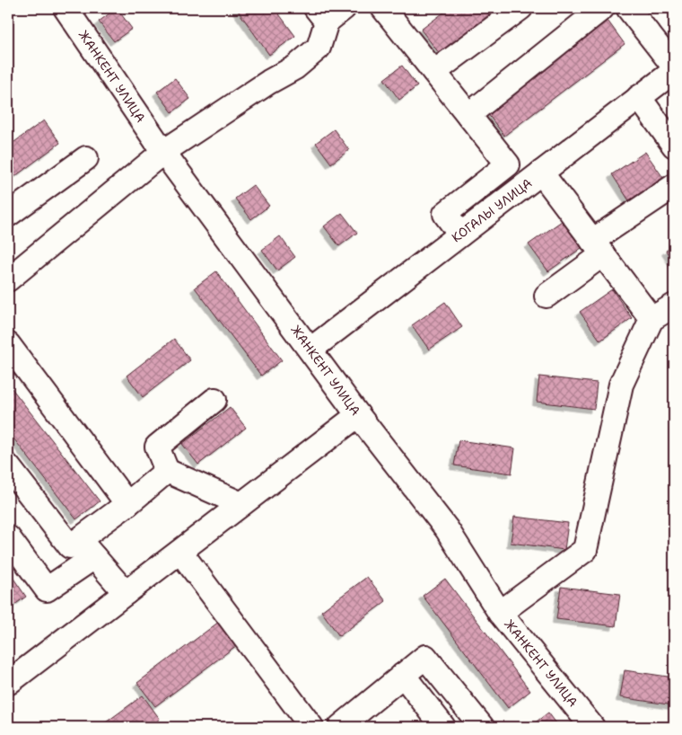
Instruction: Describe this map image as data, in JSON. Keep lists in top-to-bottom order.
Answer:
{
  "streets": {
    "street": ["ЖАНКЕНТ УЛИЦА", "КОГАЛЫ УЛИЦА"]
  },
  "crossings": [
    ["ЖАНКЕНТ УЛИЦА", "КОГАЛЫ УЛИЦА"]
  ]
}
